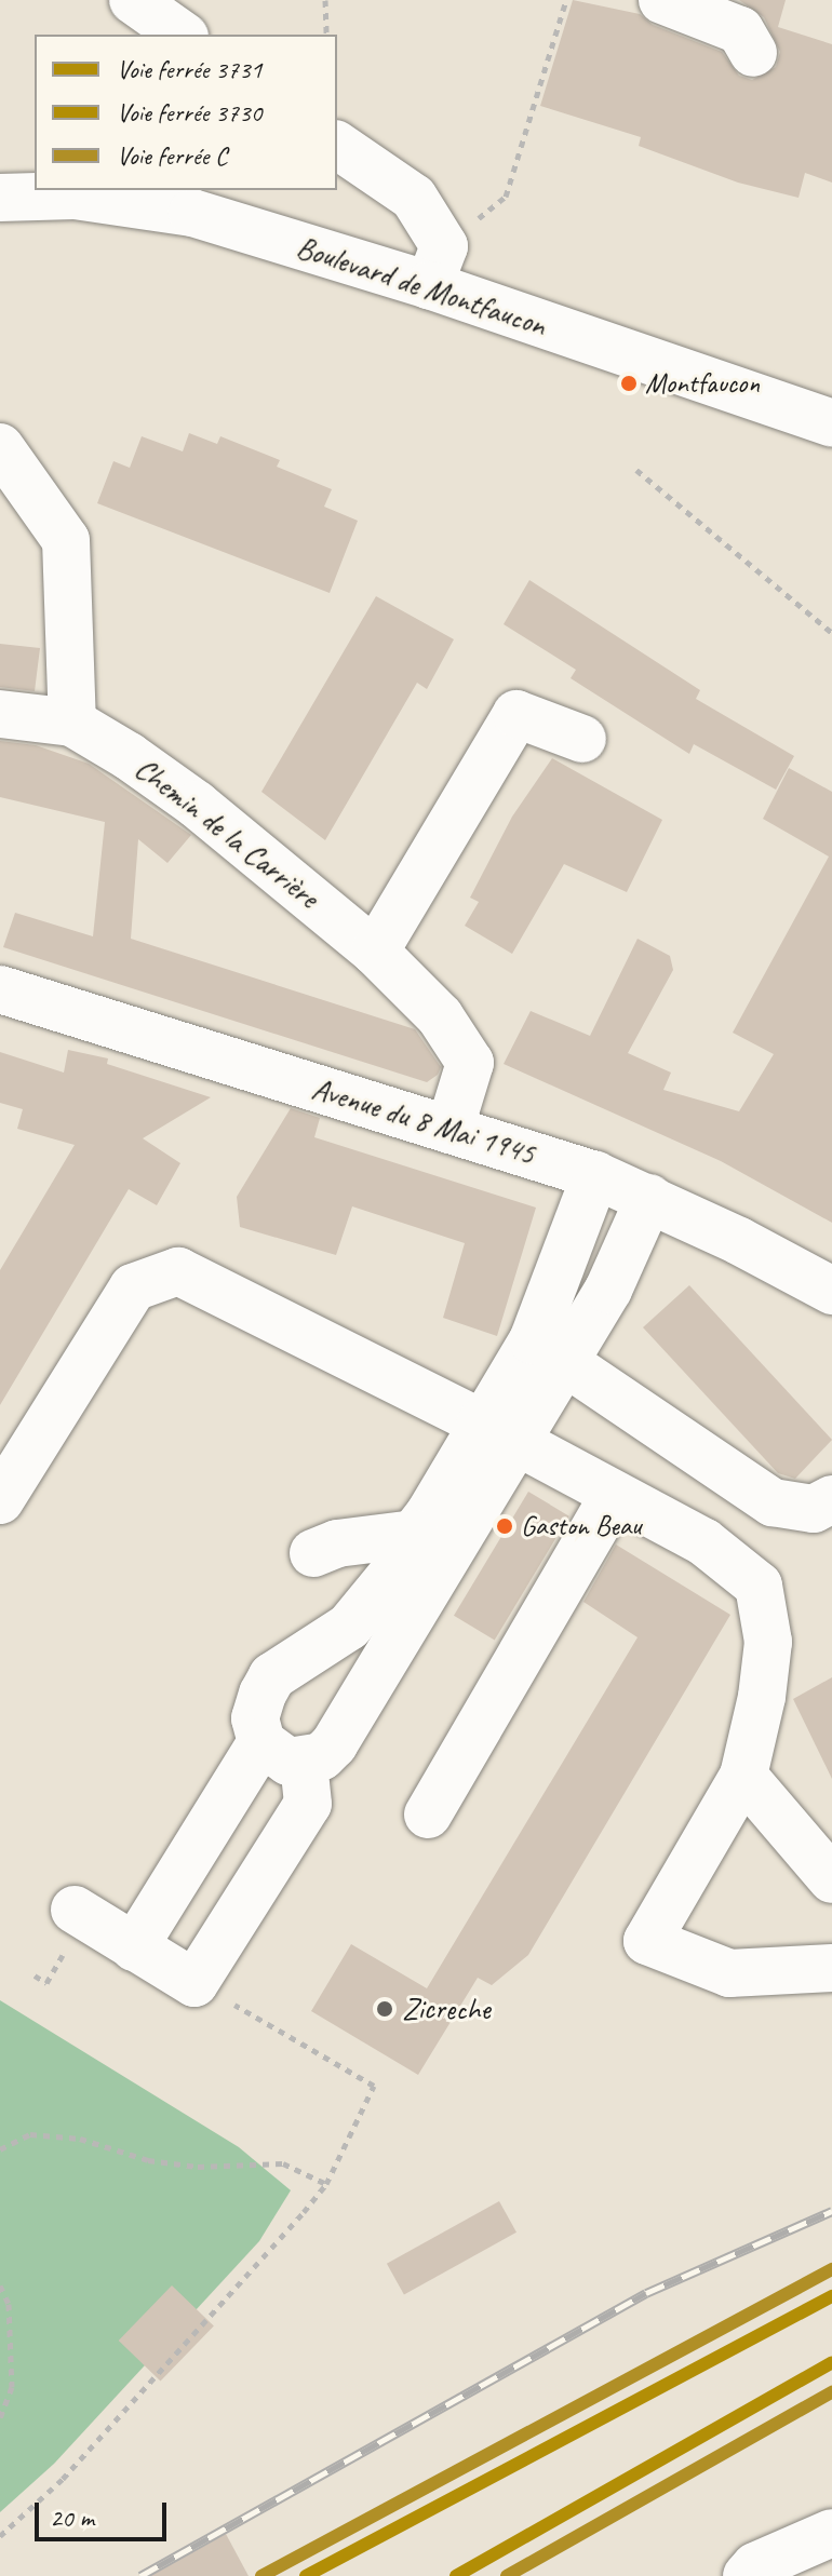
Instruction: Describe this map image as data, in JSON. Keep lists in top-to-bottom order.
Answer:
{
  "streets": {
    "street": ["Boulevard de Montfaucon", "Chemin de la Carrière", "Avenue du 8 Mai 1945"]
  },
  "crossings": [
    ["Chemin de la Carrière", "Avenue du 8 Mai 1945"]
  ],
  "places": ["Montfaucon", "Gaston Beau", "Zicreche"],
  "lines": ["rail line C", "rail line 3730", "rail line 3731"],
  "legend": ["Voie ferrée 3731", "Voie ferrée 3730", "Voie ferrée C"],
  "scale_bar": "20 m"
}
